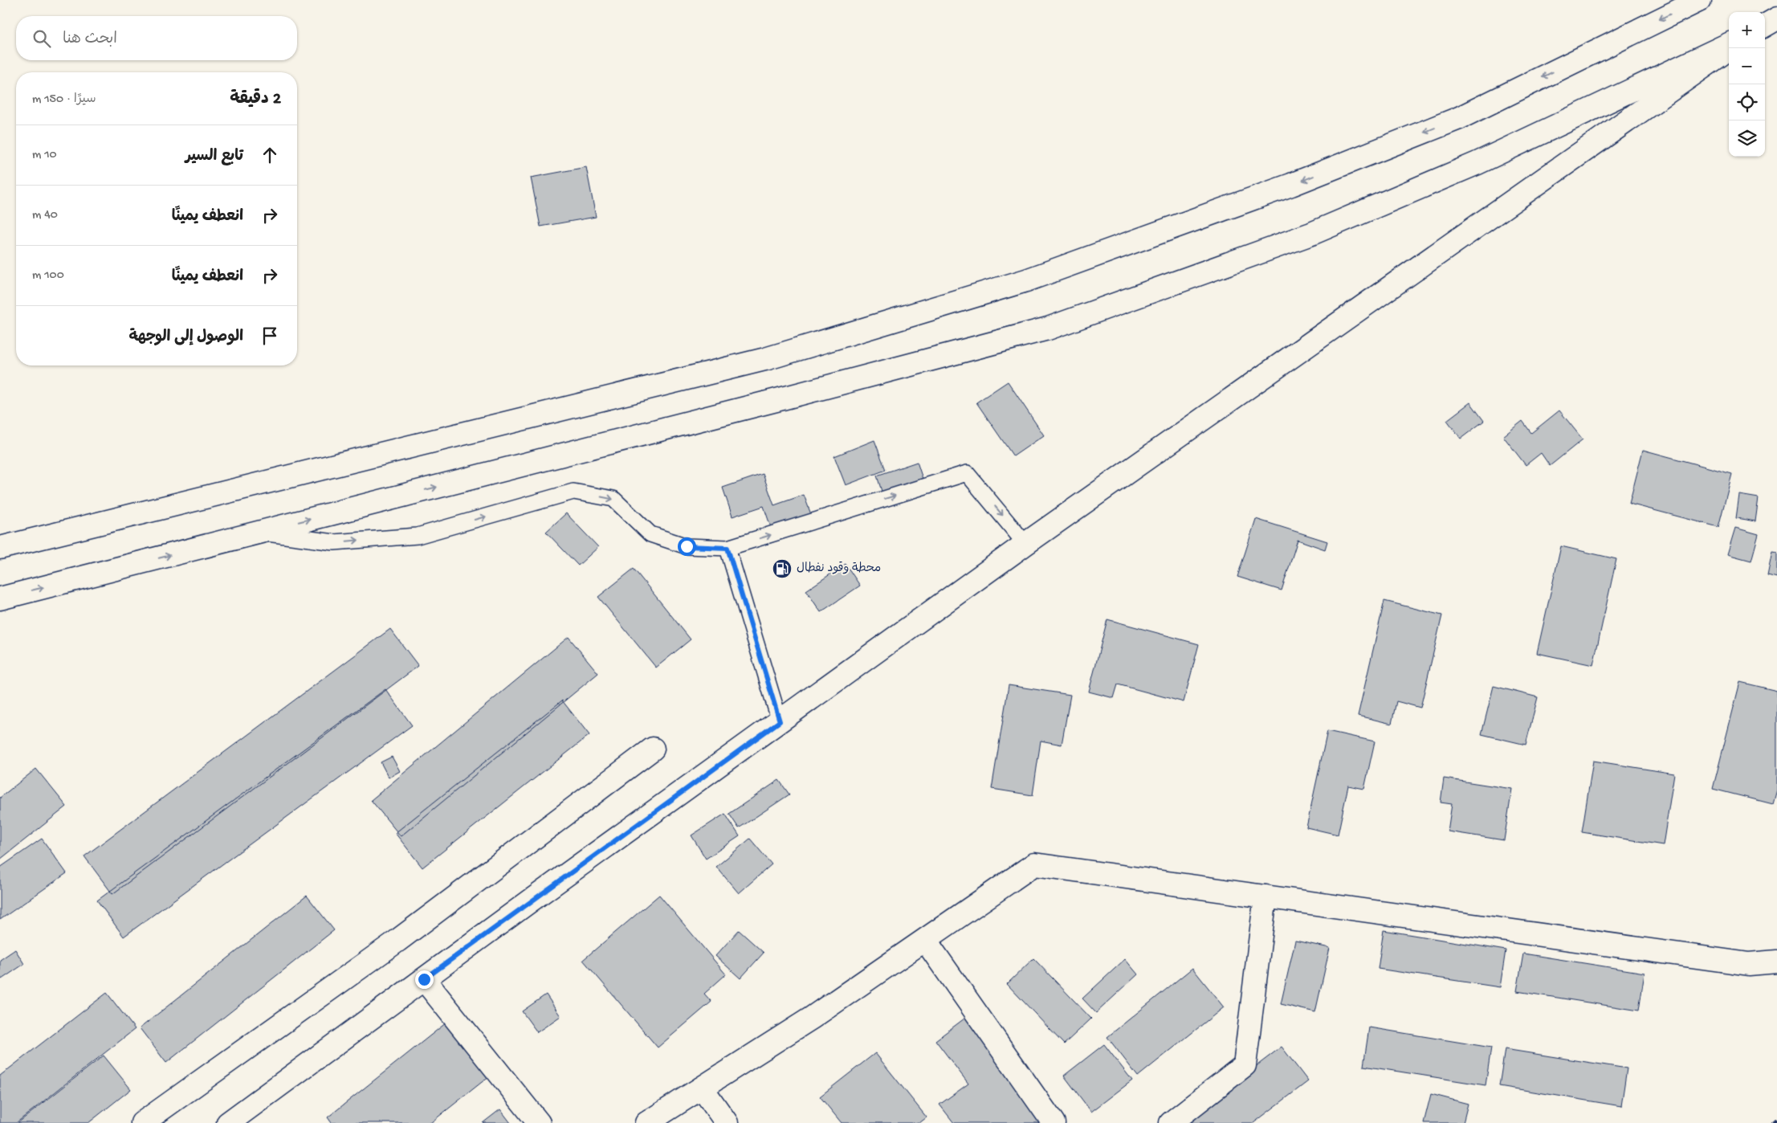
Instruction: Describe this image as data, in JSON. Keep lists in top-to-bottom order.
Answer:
{
  "places": {
    "fuel station": ["محطة وقود نفطال"]
  },
  "page": {
    "map_buttons": ["+", "−"],
    "search": "ابحث هنا",
    "heading": ["2 دقيقة", "سيرًا · 150 m"],
    "list": [
      ["تابع السير", "10 m"],
      ["انعطف يمينًا", "40 m"],
      ["انعطف يمينًا", "100 m"],
      "الوصول إلى الوجهة"
    ]
  }
}
